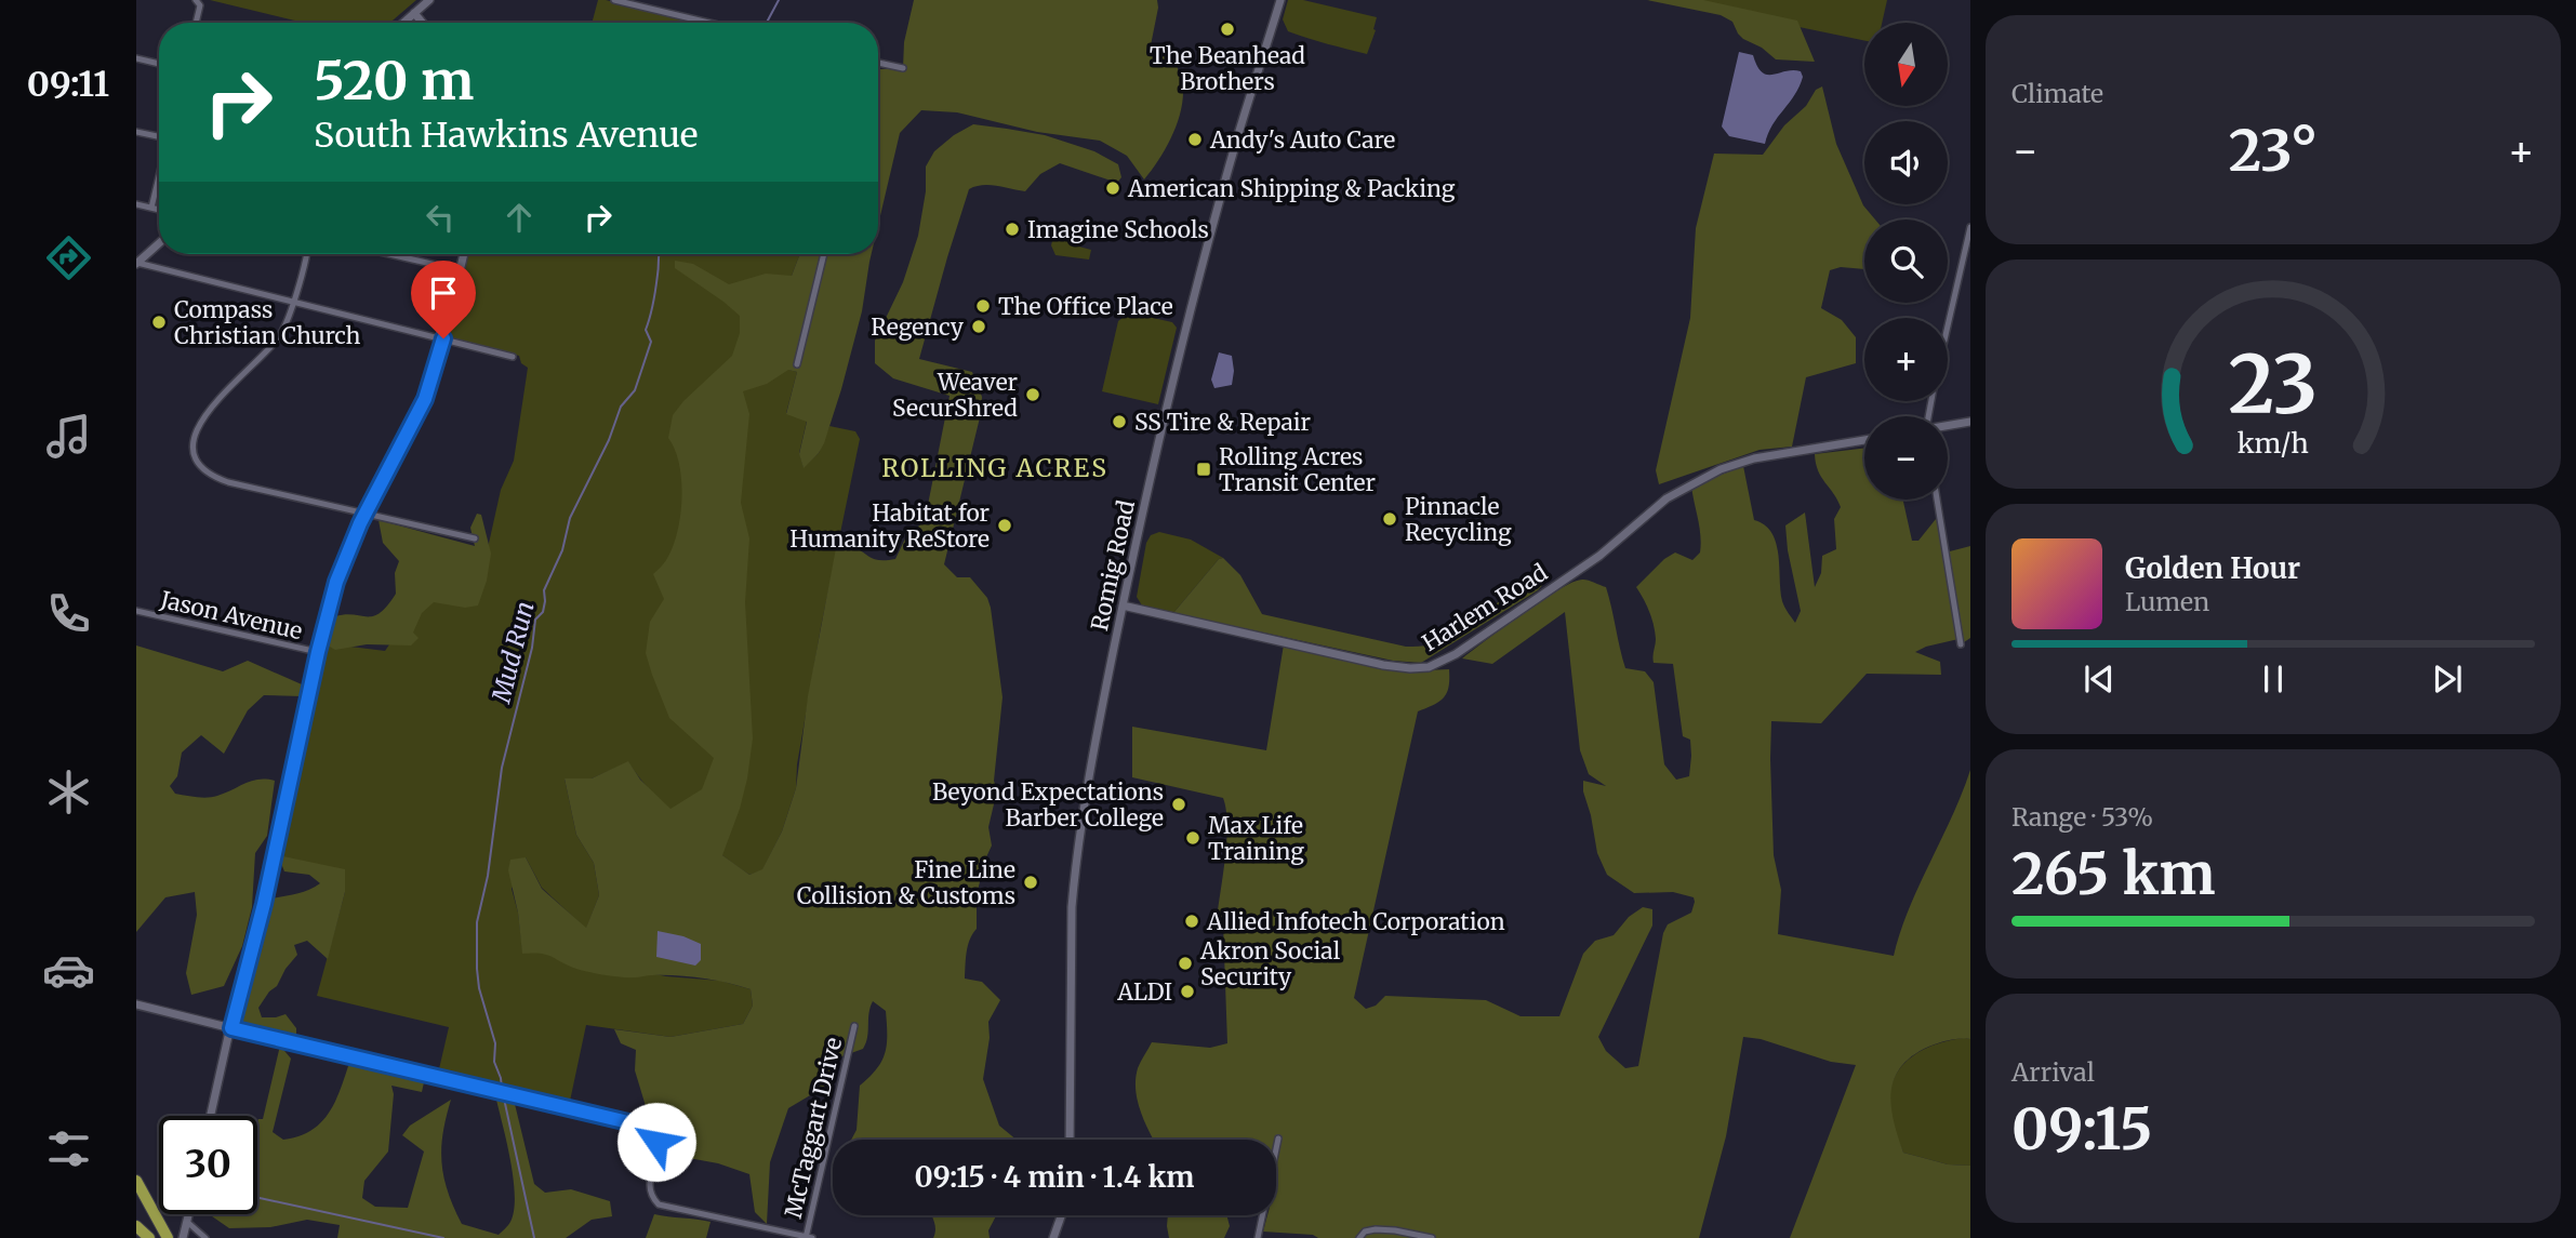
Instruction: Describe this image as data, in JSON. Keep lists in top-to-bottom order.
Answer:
{
  "streets": {
    "street": [
      "Romig Road",
      "Harlem Road",
      "Jason Avenue",
      "McTaggart Drive"
    ]
  },
  "crossings": [
    ["Romig Road", "Harlem Road"]
  ],
  "districts": ["ROLLING ACRES"],
  "water": ["Mud Run"],
  "places": {
    "other": [
      "The Beanhead Brothers",
      "Andy's Auto Care",
      "American Shipping & Packing",
      "Imagine Schools",
      "The Office Place",
      "Compass Christian Church",
      "Regency",
      "Weaver SecurShred",
      "SS Tire & Repair",
      "Pinnacle Recycling",
      "Habitat for Humanity ReStore",
      "Beyond Expectations Barber College",
      "Max Life Training",
      "Fine Line Collision & Customs",
      "Allied Infotech Corporation",
      "Akron Social Security",
      "ALDI"
    ],
    "transit": ["Rolling Acres Transit Center"]
  },
  "north": "bottom",
  "page": {
    "tabs": "09:11",
    "tile": [
      "Climate",
      ["Range · 53%", "265 km"],
      ["Arrival", "09:15"]
    ],
    "map_buttons": ["+", "−"],
    "turn": ["520 m", "South Hawkins Avenue"],
    "heat": ["−", "23°", "+"],
    "song": ["Golden Hour", "Lumen"],
    "limit": "30",
    "trip": "09:15 · 4 min · 1.4 km",
    "gauge": ["23", "km/h"]
  }
}
